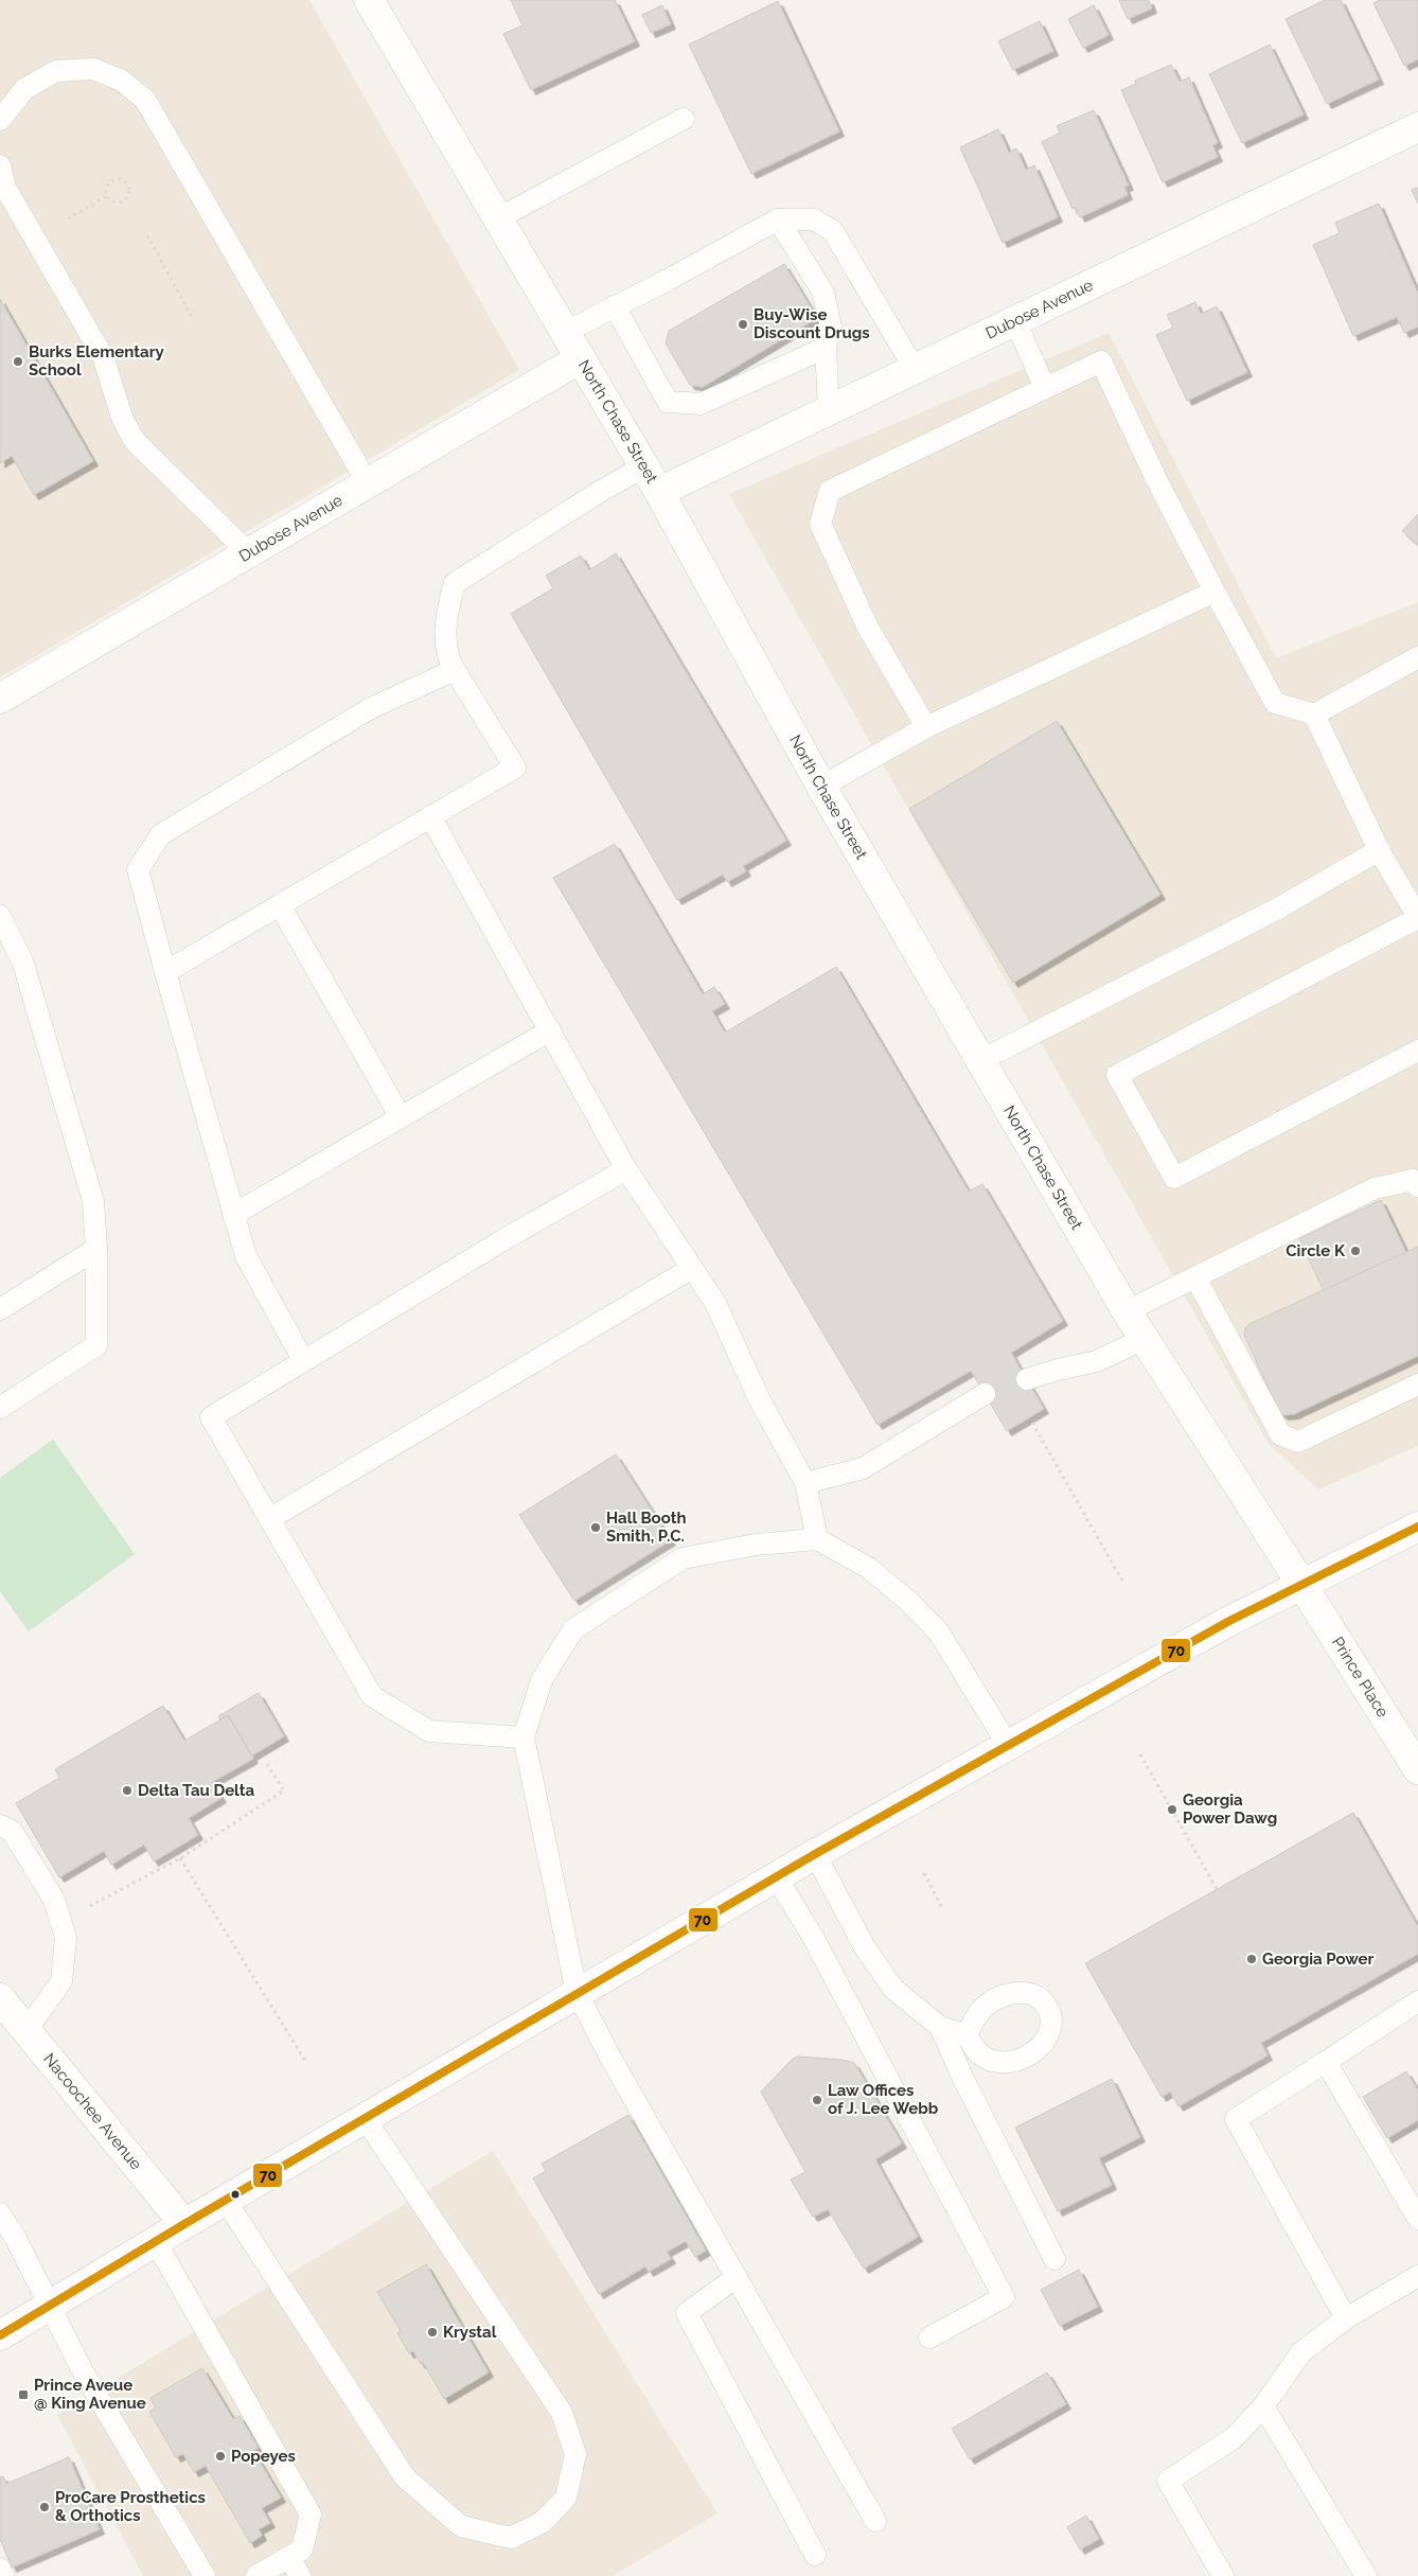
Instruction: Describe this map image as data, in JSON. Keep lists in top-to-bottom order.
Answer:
{
  "streets": {
    "main road": [
      "Dubose Avenue",
      "North Chase Street",
      "Prince Place",
      "Nacoochee Avenue"
    ]
  },
  "crossings": [
    ["Dubose Avenue", "North Chase Street"],
    ["North Chase Street", "Prince Place"]
  ],
  "places": {
    "other": [
      "Buy-Wise Discount Drugs",
      "Burks Elementary School",
      "Circle K",
      "Hall Booth Smith, P.C.",
      "Delta Tau Delta",
      "Georgia Power Dawg",
      "Georgia Power",
      "Law Offices of J. Lee Webb",
      "Krystal",
      "Popeyes",
      "ProCare Prosthetics & Orthotics"
    ],
    "transit": ["Prince Aveue @ King Avenue"]
  },
  "lines": ["transit line 70"]
}
